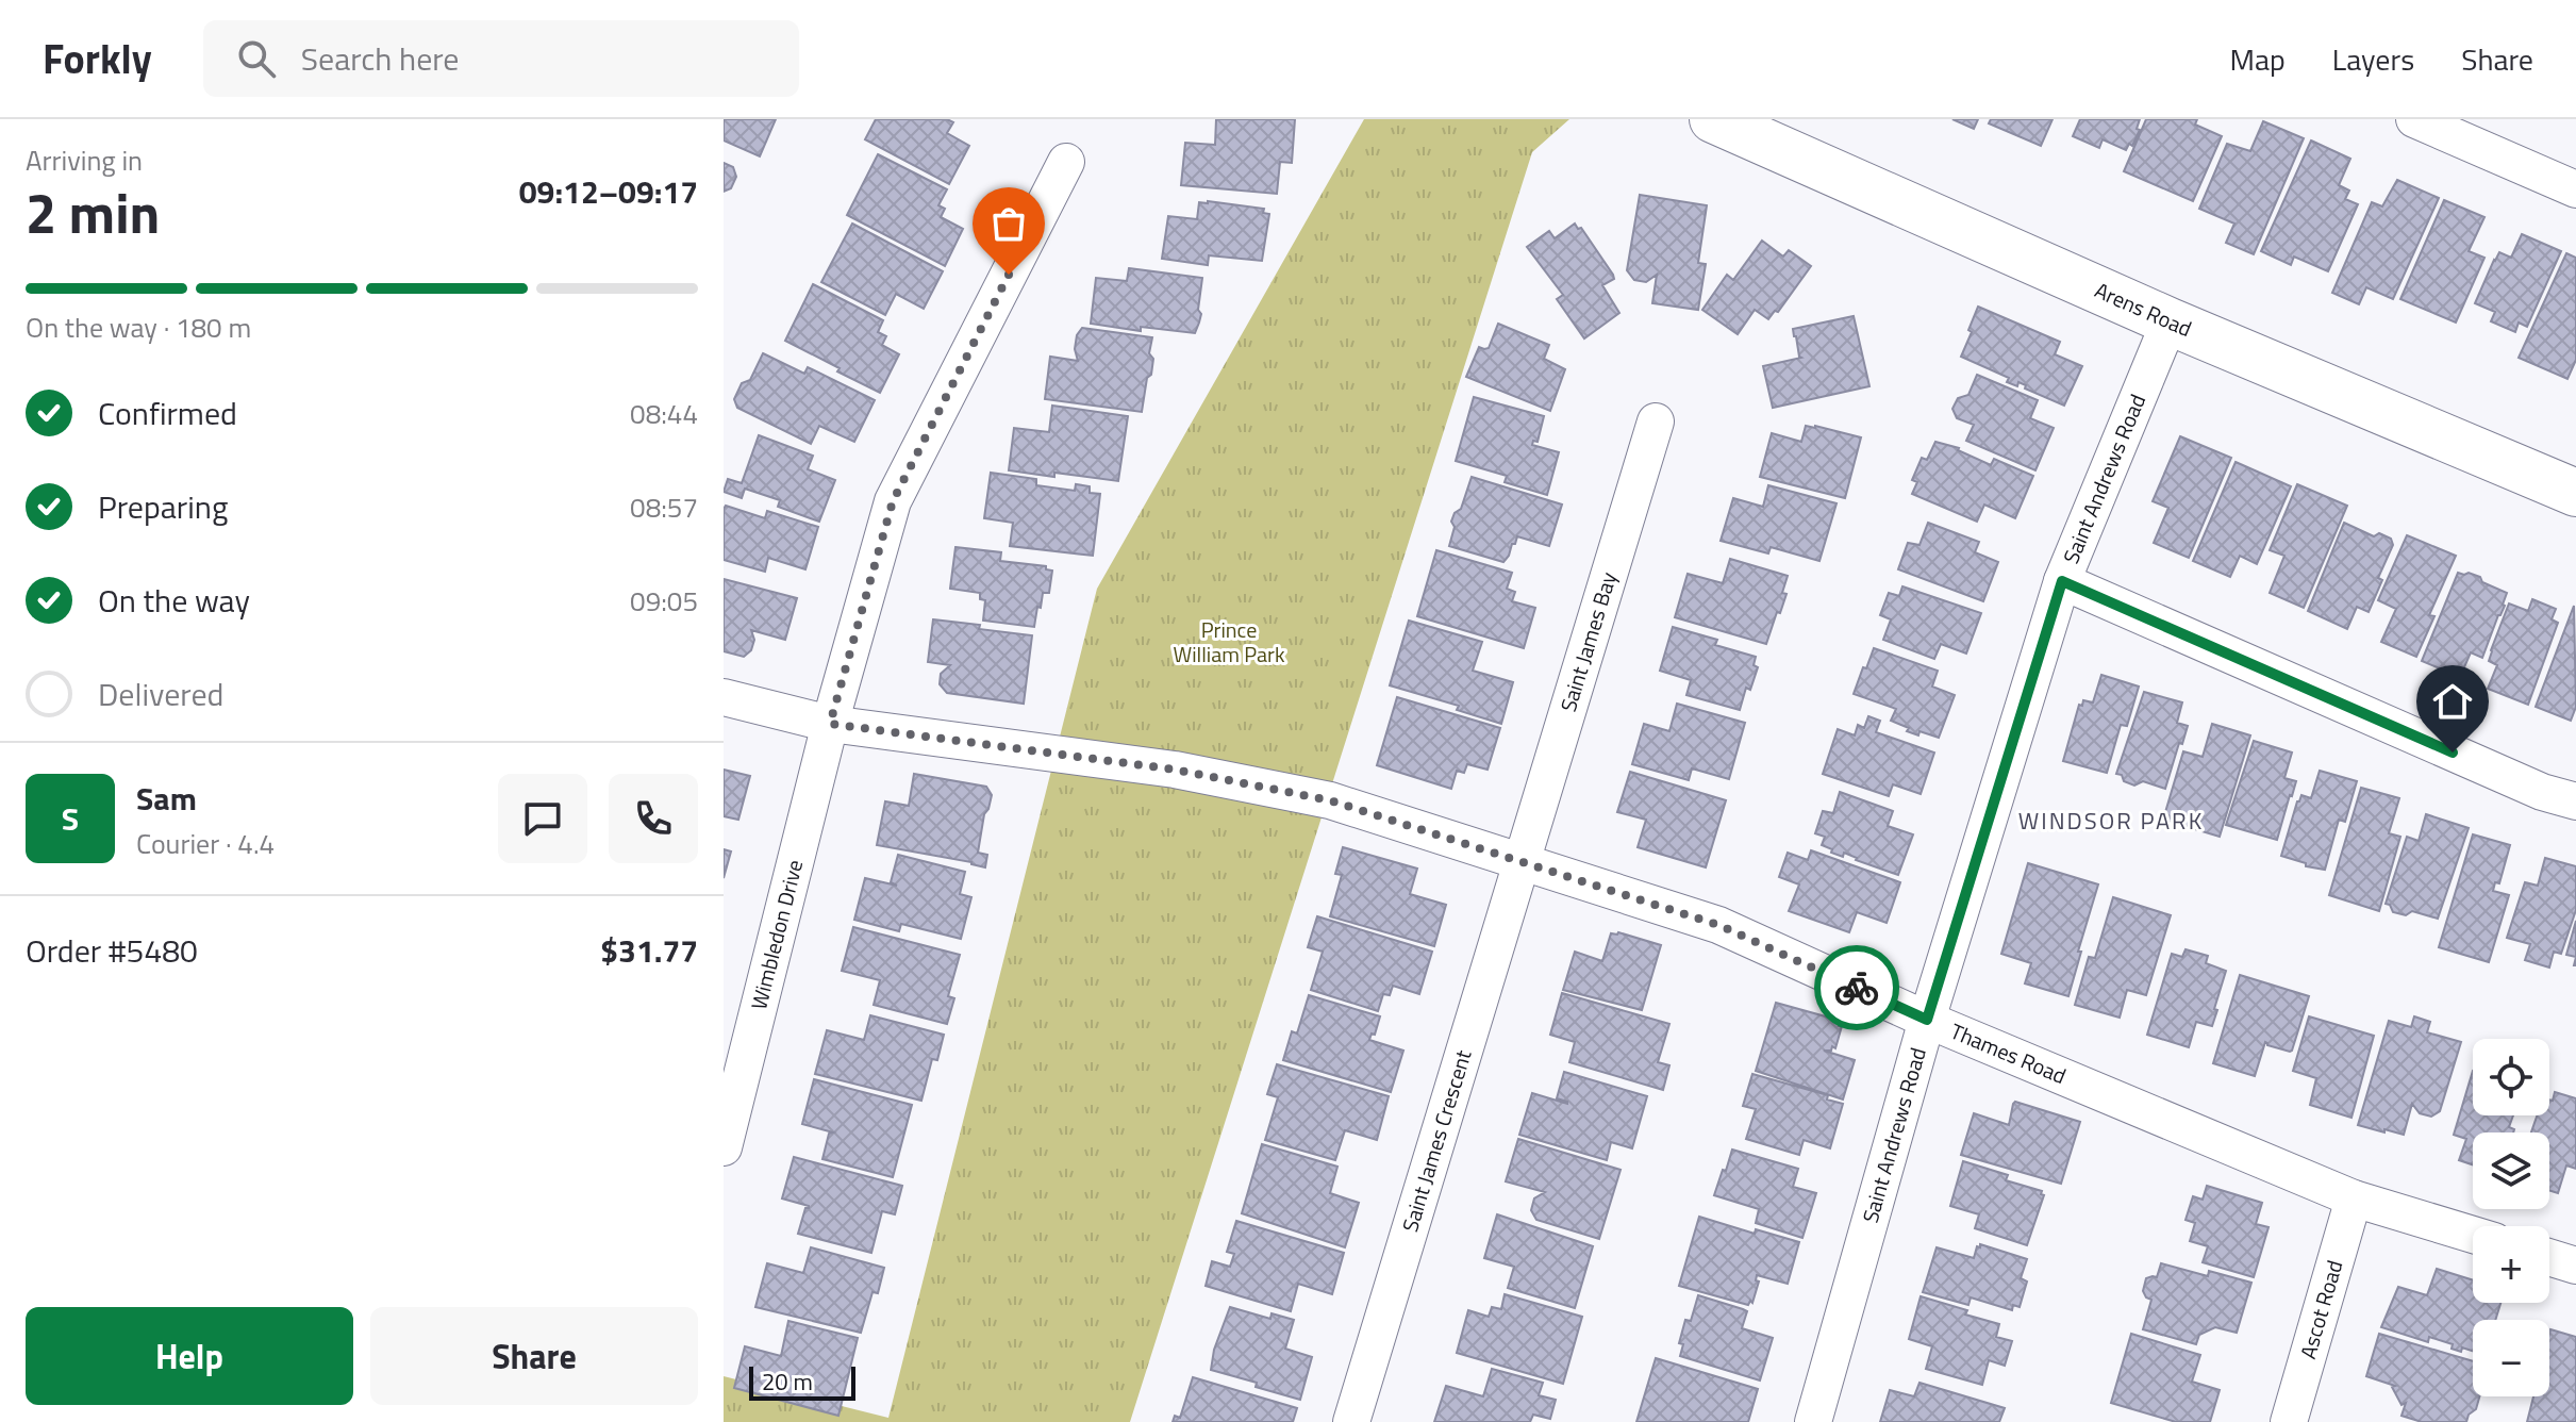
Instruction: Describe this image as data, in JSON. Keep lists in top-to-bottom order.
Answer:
{
  "streets": {
    "street": [
      "Arens Road",
      "Saint Andrews Road",
      "Saint James Bay",
      "Wimbledon Drive",
      "Thames Road",
      "Saint James Crescent",
      "Ascot Road"
    ]
  },
  "crossings": [
    ["Arens Road", "Saint Andrews Road"],
    ["Saint Andrews Road", "Thames Road"],
    ["Saint James Bay", "Thames Road"],
    ["Saint James Bay", "Saint James Crescent"],
    ["Wimbledon Drive", "Thames Road"],
    ["Thames Road", "Saint James Crescent"],
    ["Thames Road", "Ascot Road"]
  ],
  "districts": ["WINDSOR PARK"],
  "parks": ["Prince William Park"],
  "scale_bar": "20 m",
  "page": {
    "header": "Forkly",
    "search": "Search here",
    "nav": ["Map", "Layers", "Share"],
    "heading": ["2 min", "Arriving in", "09:12–09:17"],
    "panel": [
      "Sam",
      "Courier · 4.4",
      "Order #5480",
      "$31.77"
    ],
    "bar": "On the way · 180 m",
    "list": [
      ["Confirmed", "08:44"],
      ["Preparing", "08:57"],
      ["On the way", "09:05"],
      "Delivered"
    ],
    "round": "S",
    "map_buttons": ["+", "−"],
    "buttons": ["Help", "Share"],
    "scale": "20 m"
  }
}
